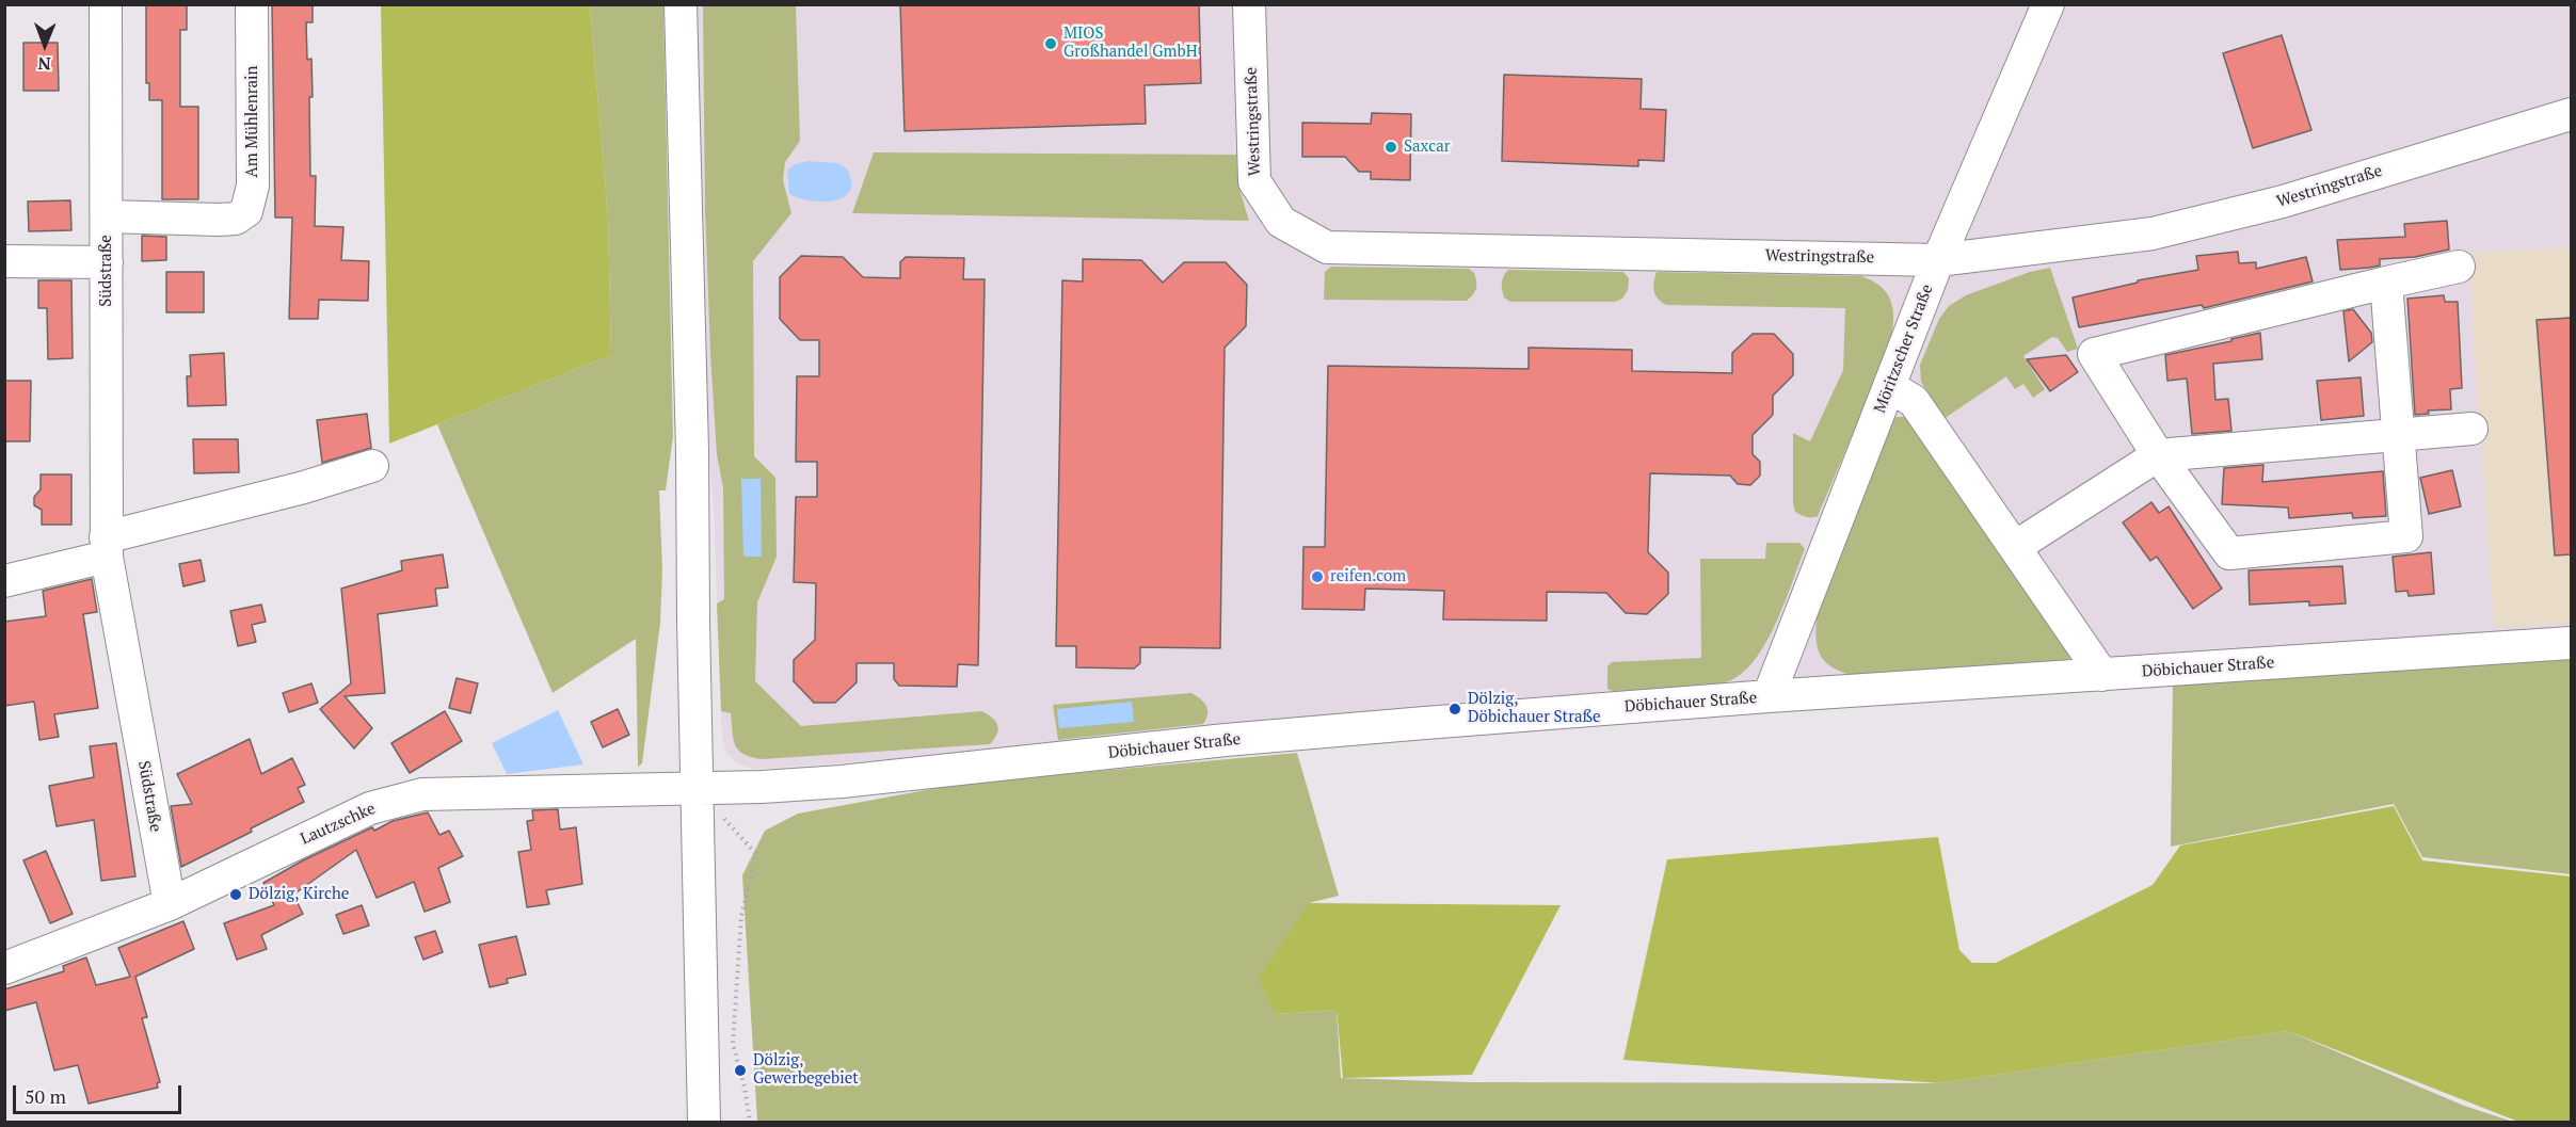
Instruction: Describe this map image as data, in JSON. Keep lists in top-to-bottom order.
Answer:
{
  "streets": {
    "street": [
      "Am Mühlenrain",
      "Westringstraße",
      "Südstraße",
      "Möritzscher Straße",
      "Döbichauer Straße",
      "Lautzschke"
    ]
  },
  "crossings": [
    ["Am Mühlenrain", "Südstraße"],
    ["Westringstraße", "Möritzscher Straße"],
    ["Südstraße", "Lautzschke"],
    ["Möritzscher Straße", "Döbichauer Straße"],
    ["Döbichauer Straße", "Lautzschke"]
  ],
  "places": [
    "MIOS Großhandel GmbH",
    "Saxcar",
    "reifen.com",
    "Dölzig, Döbichauer Straße",
    "Dölzig, Kirche",
    "Dölzig, Gewerbegebiet"
  ],
  "scale_bar": "50 m",
  "north": "bottom"
}
